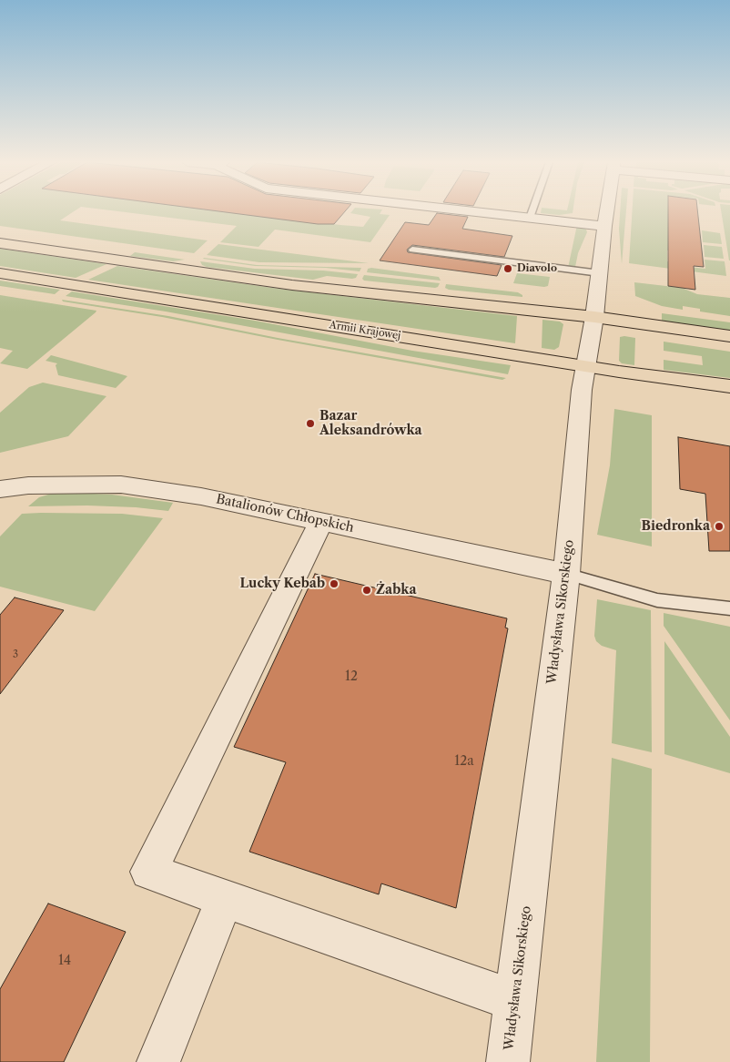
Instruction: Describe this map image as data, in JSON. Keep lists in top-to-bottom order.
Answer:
{
  "streets": {
    "main road": ["Armii Krajowej"],
    "street": ["Batalionów Chłopskich", "Władysława Sikorskiego"]
  },
  "crossings": [
    ["Armii Krajowej", "Władysława Sikorskiego"],
    ["Batalionów Chłopskich", "Władysława Sikorskiego"]
  ],
  "places": [
    "Diavolo",
    "Bazar Aleksandrówka",
    "Biedronka",
    "Lucky Kebab",
    "Żabka"
  ],
  "house_numbers": [
    "3",
    "12",
    "12a",
    "14"
  ]
}
